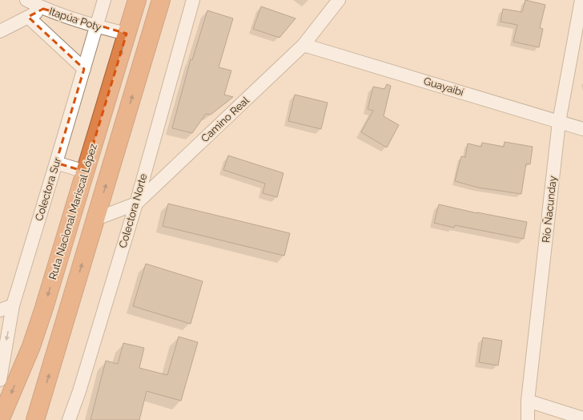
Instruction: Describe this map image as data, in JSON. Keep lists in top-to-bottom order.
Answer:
{
  "streets": {
    "highway": ["Ruta Nacional Mariscal López"],
    "street": [
      "Itapúa Poty",
      "Guayaibí",
      "Camino Real",
      "Colectora Sur",
      "Río Ñacunday",
      "Colectora Norte"
    ]
  },
  "crossings": [
    ["Itapúa Poty", "Colectora Sur"],
    ["Itapúa Poty", "Ruta Nacional Mariscal López"],
    ["Guayaibí", "Camino Real"],
    ["Guayaibí", "Río Ñacunday"],
    ["Camino Real", "Colectora Norte"]
  ]
}
